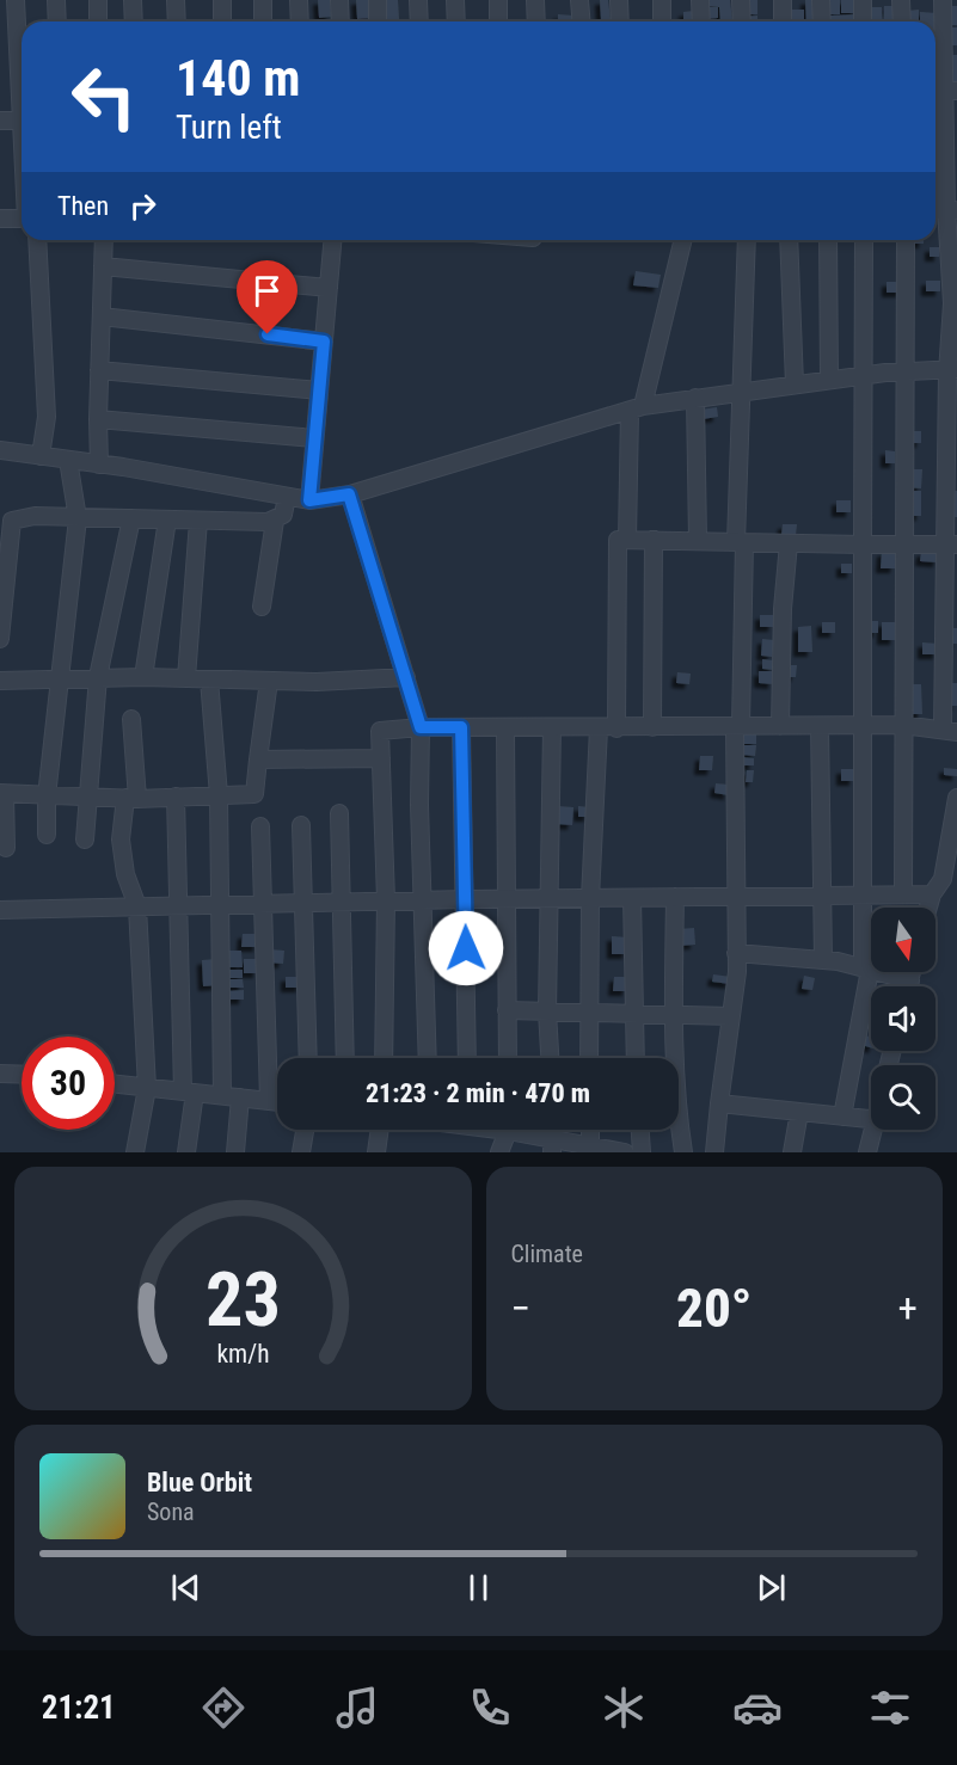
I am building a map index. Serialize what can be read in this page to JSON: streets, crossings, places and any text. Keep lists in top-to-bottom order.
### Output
{
  "north": "bottom",
  "page": {
    "turn": ["140 m", "Turn left"],
    "then": "Then",
    "limit": "30",
    "trip": "21:23 · 2 min · 470 m",
    "tile": "Climate",
    "heat": ["−", "20°", "+"],
    "song": ["Blue Orbit", "Sona"],
    "tabs": "21:21",
    "gauge": ["23", "km/h"]
  }
}
